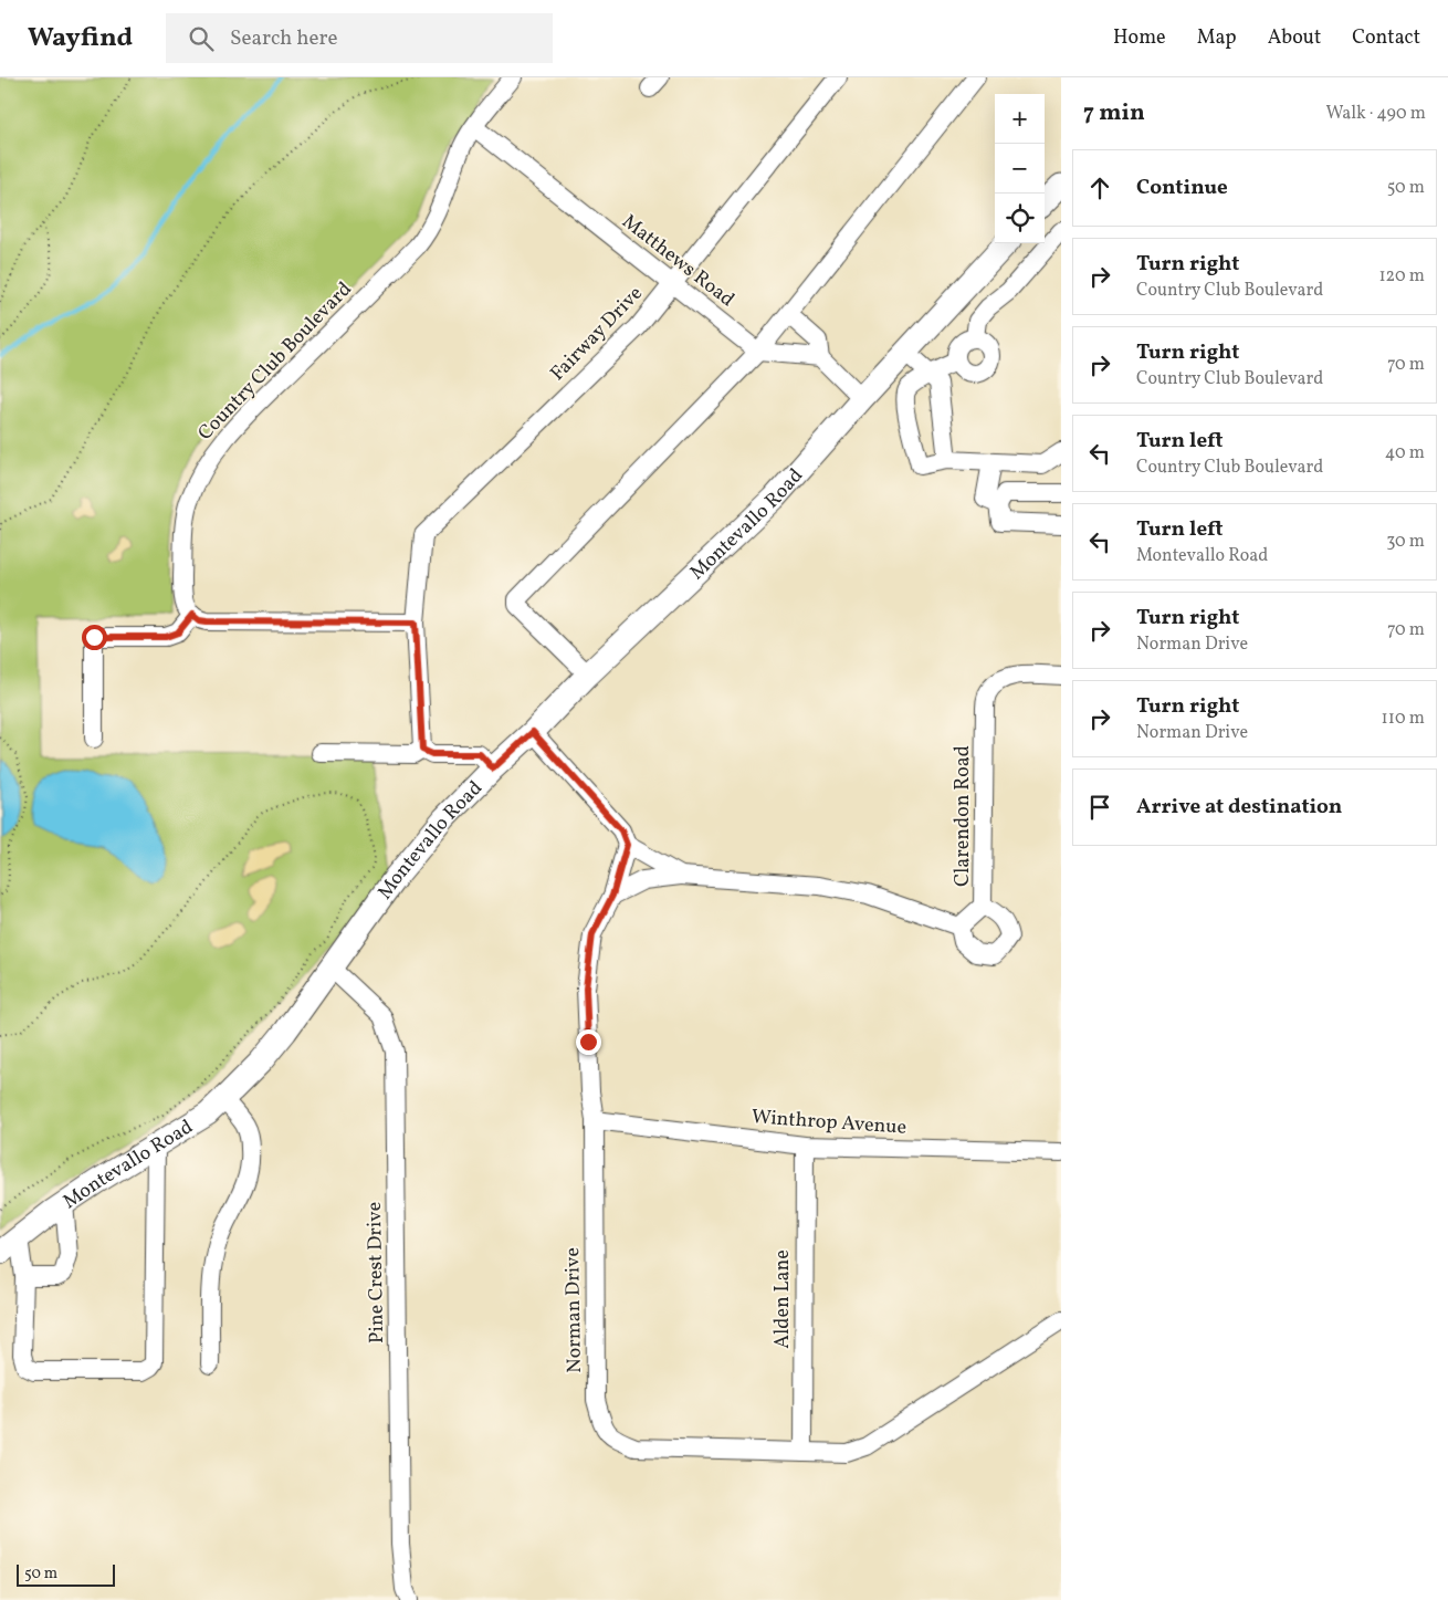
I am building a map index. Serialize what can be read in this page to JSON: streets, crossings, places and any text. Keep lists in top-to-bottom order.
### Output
{
  "streets": {
    "main road": ["Montevallo Road"],
    "street": [
      "Matthews Road",
      "Fairway Drive",
      "Country Club Boulevard",
      "Clarendon Road",
      "Winthrop Avenue",
      "Pine Crest Drive",
      "Alden Lane",
      "Norman Drive"
    ]
  },
  "crossings": [
    ["Matthews Road", "Fairway Drive"],
    ["Matthews Road", "Country Club Boulevard"],
    ["Montevallo Road", "Pine Crest Drive"],
    ["Winthrop Avenue", "Alden Lane"],
    ["Winthrop Avenue", "Norman Drive"],
    ["Alden Lane", "Norman Drive"]
  ],
  "scale_bar": "50 m",
  "page": {
    "header": "Wayfind",
    "search": "Search here",
    "nav": [
      "Home",
      "Map",
      "About",
      "Contact"
    ],
    "heading": ["7 min", "Walk · 490 m"],
    "map_buttons": ["+", "−"],
    "list": [
      ["Continue", "50 m"],
      ["Turn right", "Country Club Boulevard", "120 m"],
      ["Turn right", "Country Club Boulevard", "70 m"],
      ["Turn left", "Country Club Boulevard", "40 m"],
      ["Turn left", "Montevallo Road", "30 m"],
      ["Turn right", "Norman Drive", "70 m"],
      ["Turn right", "Norman Drive", "110 m"],
      "Arrive at destination"
    ],
    "scale": "50 m"
  }
}
